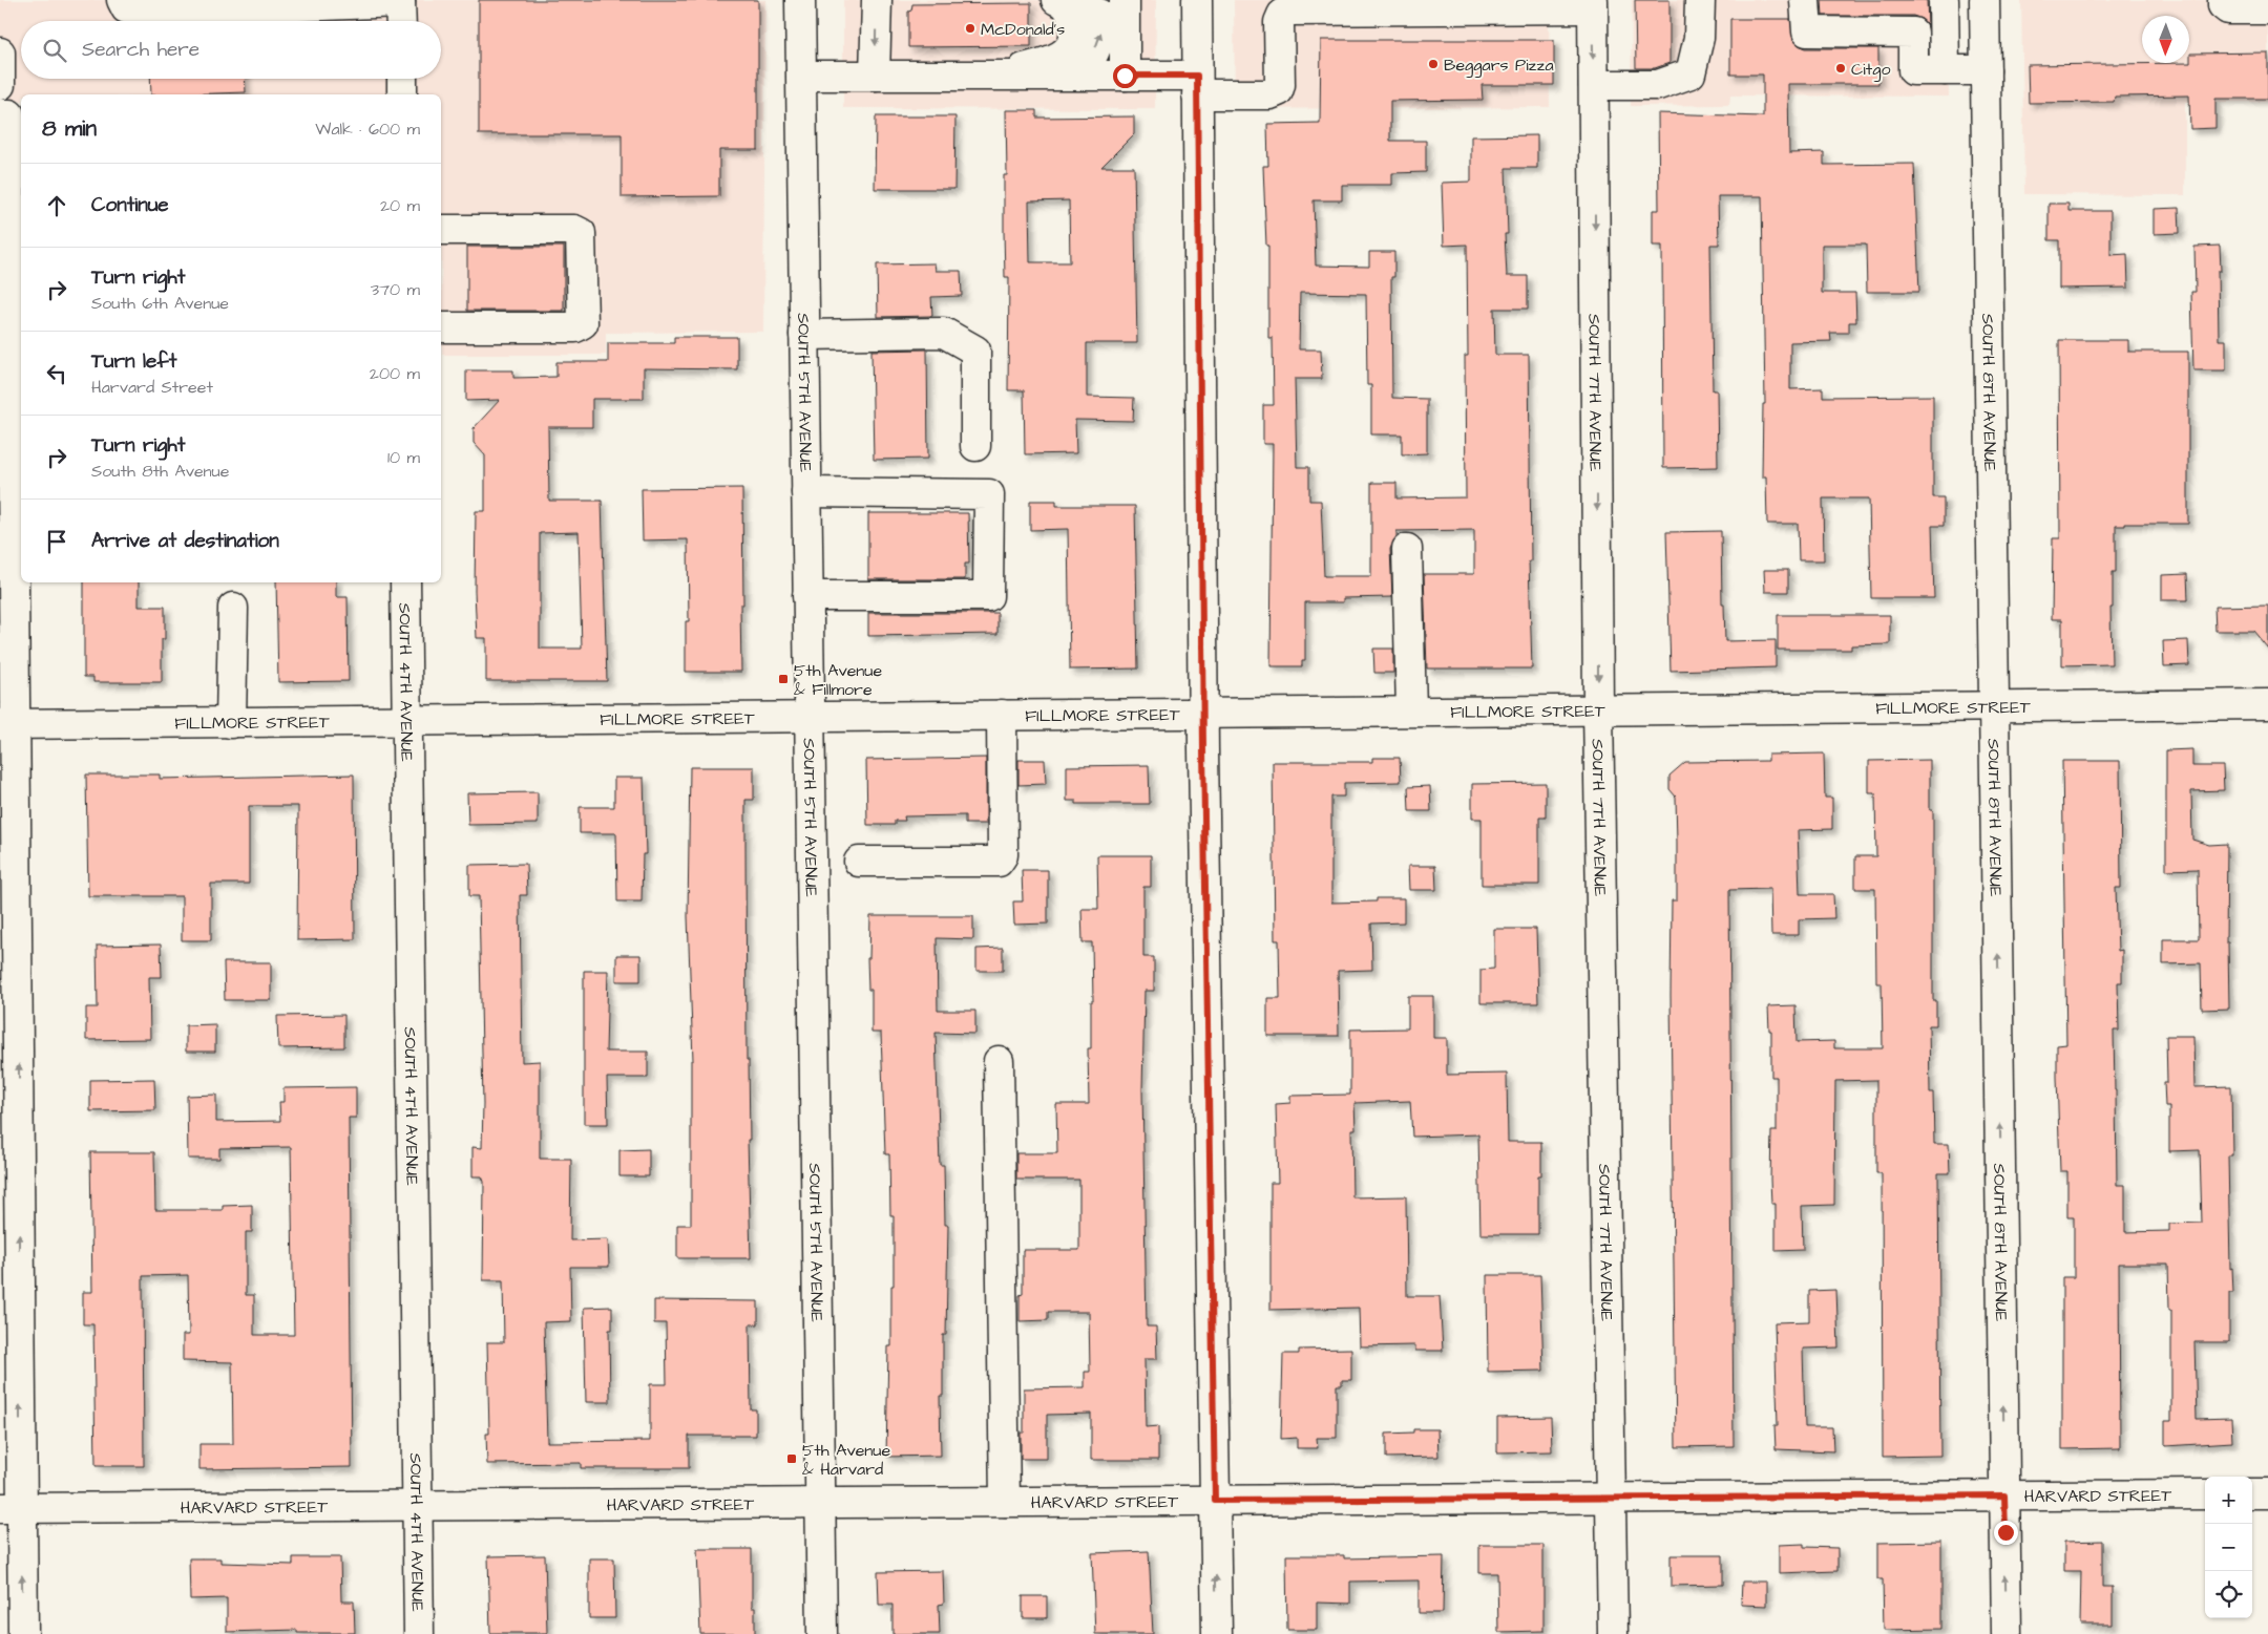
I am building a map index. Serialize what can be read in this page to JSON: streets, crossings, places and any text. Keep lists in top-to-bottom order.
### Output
{
  "streets": {
    "street": [
      "SOUTH 5TH AVENUE",
      "SOUTH 7TH AVENUE",
      "SOUTH 8TH AVENUE",
      "SOUTH 4TH AVENUE",
      "FILLMORE STREET",
      "HARVARD STREET"
    ]
  },
  "crossings": [
    ["SOUTH 5TH AVENUE", "FILLMORE STREET"],
    ["SOUTH 5TH AVENUE", "HARVARD STREET"],
    ["SOUTH 7TH AVENUE", "FILLMORE STREET"],
    ["SOUTH 7TH AVENUE", "HARVARD STREET"],
    ["SOUTH 8TH AVENUE", "FILLMORE STREET"],
    ["SOUTH 8TH AVENUE", "HARVARD STREET"],
    ["SOUTH 4TH AVENUE", "FILLMORE STREET"],
    ["SOUTH 4TH AVENUE", "HARVARD STREET"]
  ],
  "one_way": ["SOUTH 7TH AVENUE", "SOUTH 8TH AVENUE"],
  "places": {
    "other": ["McDonald's", "Beggars Pizza", "Citgo"],
    "transit": ["5th Avenue & Fillmore", "5th Avenue & Harvard"]
  },
  "north": "bottom",
  "page": {
    "search": "Search here",
    "heading": ["8 min", "Walk · 600 m"],
    "list": [
      ["Continue", "20 m"],
      ["Turn right", "South 6th Avenue", "370 m"],
      ["Turn left", "Harvard Street", "200 m"],
      ["Turn right", "South 8th Avenue", "10 m"],
      "Arrive at destination"
    ],
    "map_buttons": ["+", "−"]
  }
}
